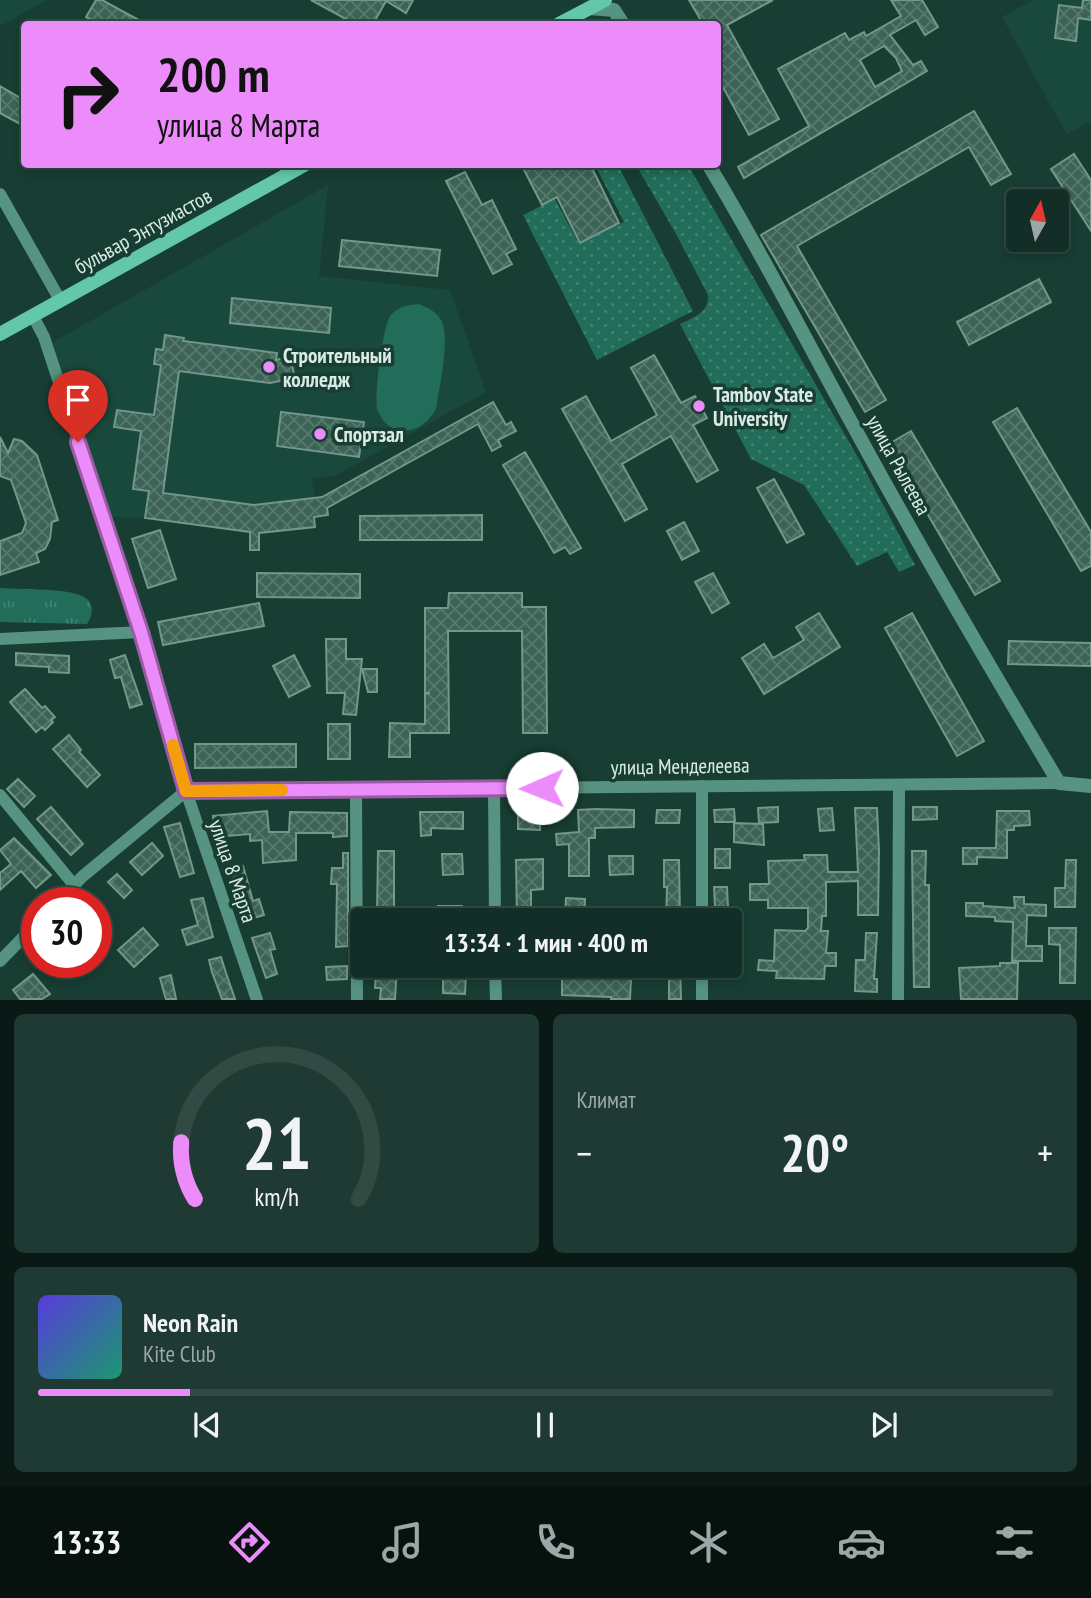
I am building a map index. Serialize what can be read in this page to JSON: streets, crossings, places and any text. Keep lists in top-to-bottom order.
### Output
{
  "streets": {
    "main road": ["бульвар Энтузиастов"],
    "street": ["улица Рылеева", "улица Менделеева", "улица 8 Марта"]
  },
  "crossings": [
    ["бульвар Энтузиастов", "улица 8 Марта"],
    ["улица Рылеева", "улица Менделеева"],
    ["улица Менделеева", "улица 8 Марта"]
  ],
  "places": ["Строительный колледж", "Tambov State University", "Спортзал"],
  "north": "top",
  "page": {
    "turn": ["200 m", "улица 8 Марта"],
    "limit": "30",
    "trip": "13:34 · 1 мин · 400 m",
    "tile": "Климат",
    "heat": ["−", "20°", "+"],
    "song": ["Neon Rain", "Kite Club"],
    "tabs": "13:33",
    "gauge": ["21", "km/h"]
  }
}
